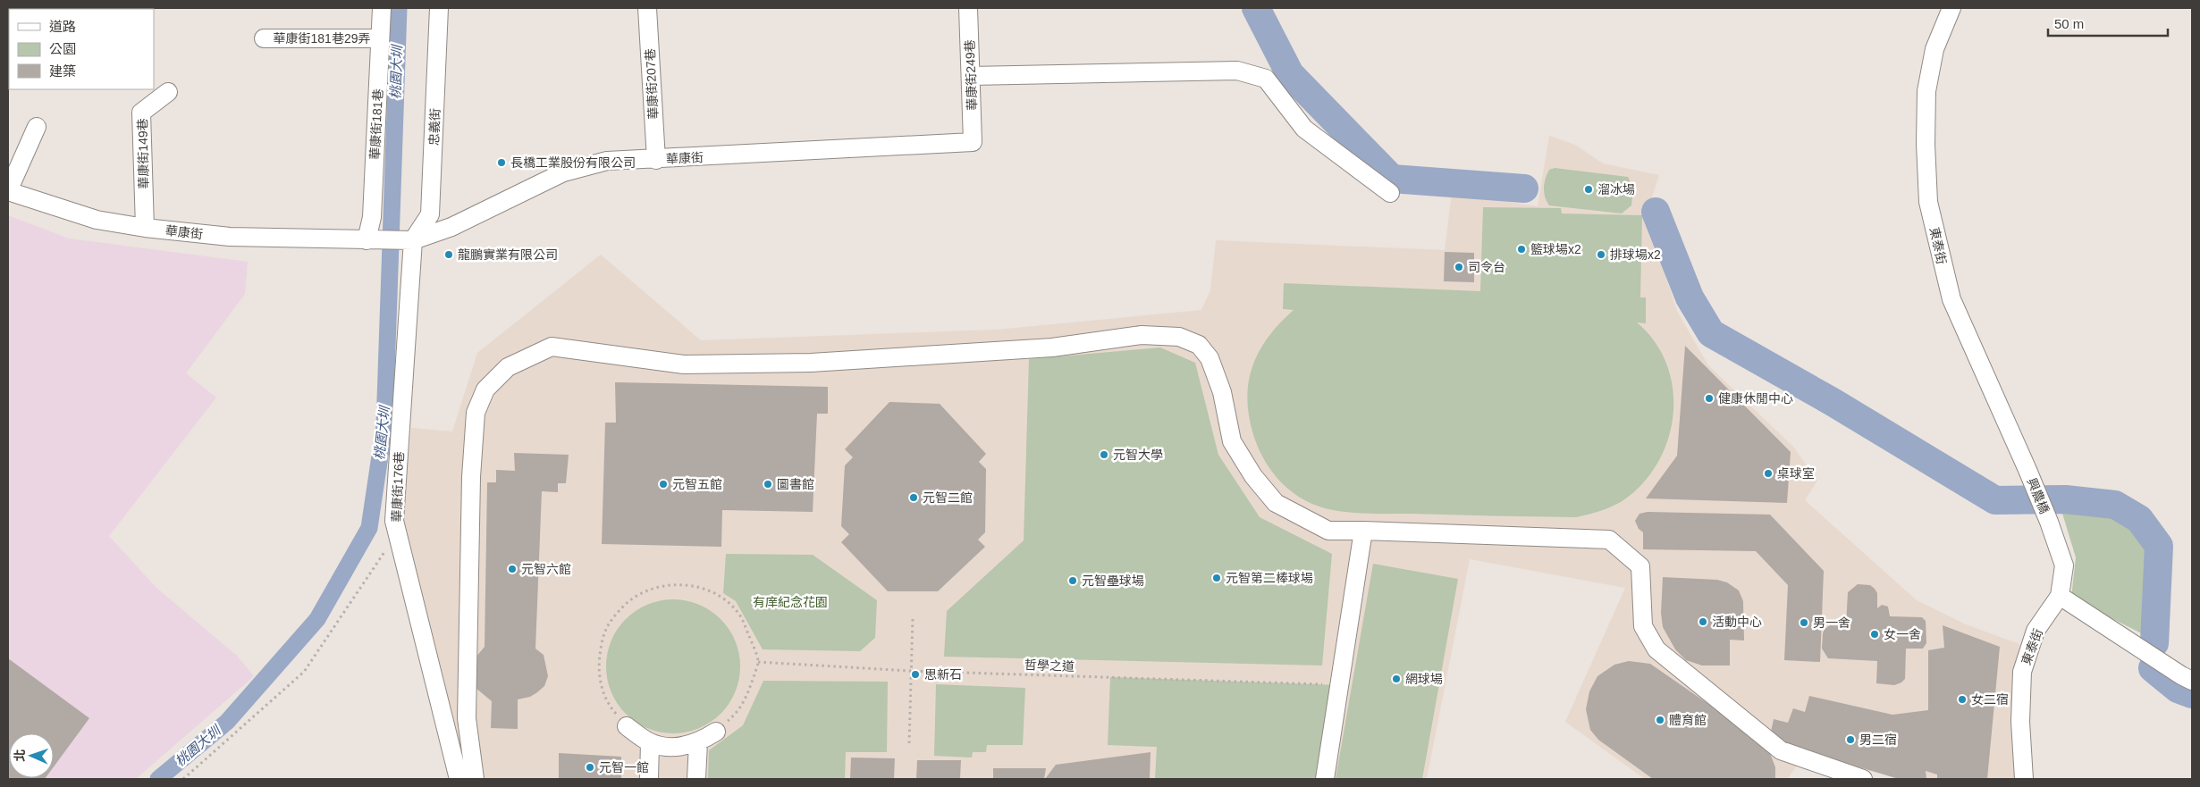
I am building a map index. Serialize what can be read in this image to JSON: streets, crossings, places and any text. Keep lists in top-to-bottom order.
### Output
{
  "streets": {
    "street": [
      "華康街181巷29弄",
      "華康街249巷",
      "華康街207巷",
      "華康街181巷",
      "忠義街",
      "華康街149巷",
      "華康街",
      "東泰街",
      "華康街176巷",
      "興農橋"
    ],
    "path": ["哲學之道"]
  },
  "crossings": [
    ["華康街181巷29弄", "華康街181巷"],
    ["華康街249巷", "華康街"],
    ["華康街207巷", "華康街"],
    ["華康街181巷", "華康街"],
    ["忠義街", "華康街"],
    ["忠義街", "華康街176巷"],
    ["華康街149巷", "華康街"],
    ["華康街", "華康街176巷"],
    ["東泰街", "興農橋"]
  ],
  "water": ["桃園大圳"],
  "parks": ["有庠紀念花園"],
  "places": [
    "長橋工業股份有限公司",
    "溜冰場",
    "籃球場x2",
    "龍鵬實業有限公司",
    "排球場x2",
    "司令台",
    "健康休閒中心",
    "元智大學",
    "桌球室",
    "元智五館",
    "圖書館",
    "元智二館",
    "元智六館",
    "元智第二棒球場",
    "元智壘球場",
    "活動中心",
    "男一舍",
    "女一舍",
    "思新石",
    "網球場",
    "女二宿",
    "體育館",
    "男二宿",
    "元智一館"
  ],
  "legend": ["道路", "公園", "建築"],
  "scale_bar": "50 m",
  "north": "left"
}
